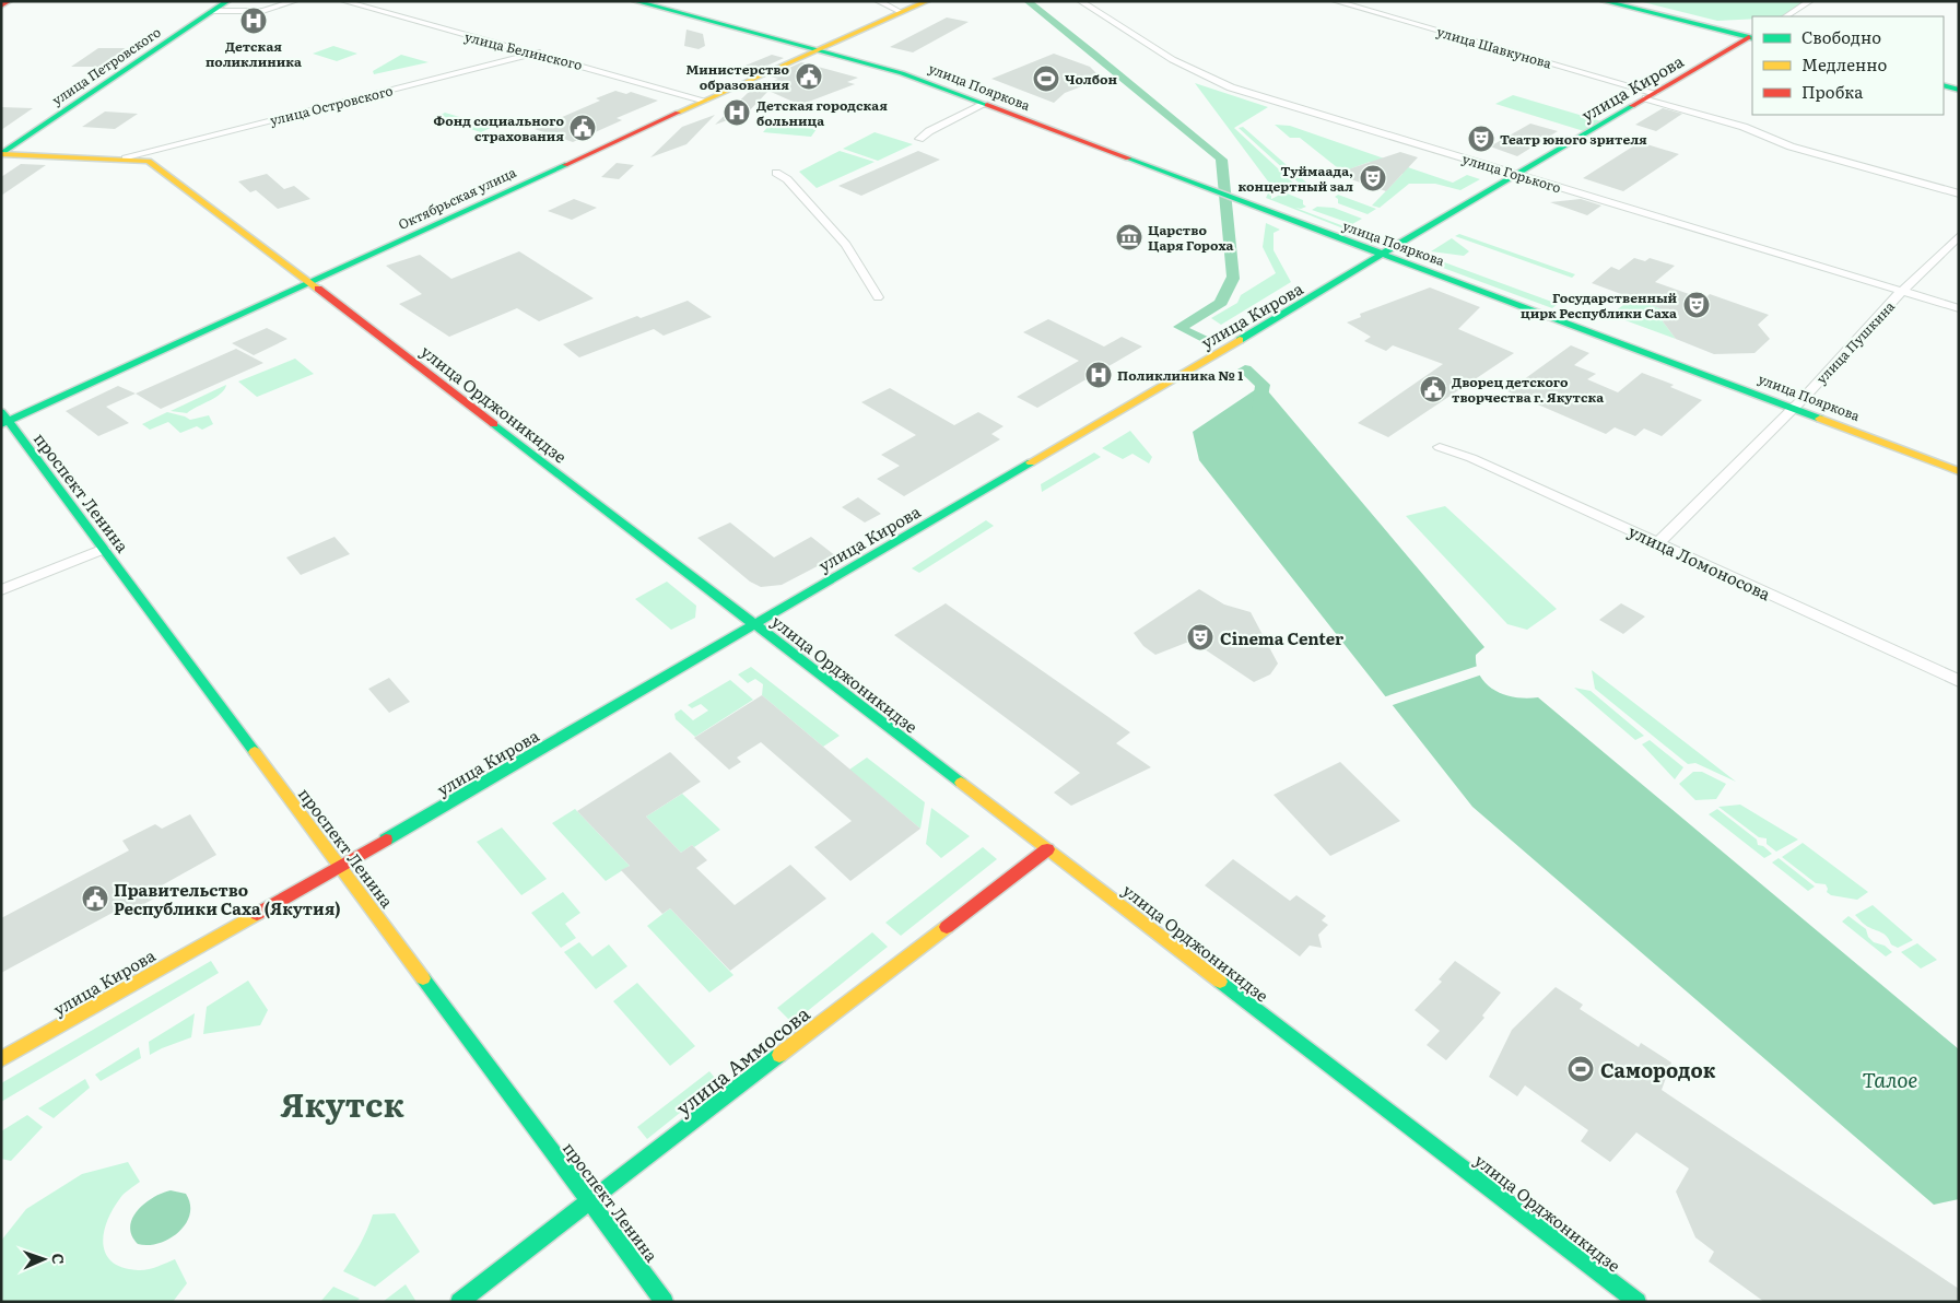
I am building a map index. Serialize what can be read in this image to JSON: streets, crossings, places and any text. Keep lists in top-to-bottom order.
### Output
{
  "streets": {
    "main road": [
      "улица Петровского",
      "улица Пояркова",
      "улица Кирова",
      "Октябрьская улица",
      "улица Орджоникидзе",
      "проспект Ленина",
      "улица Аммосова"
    ],
    "street": [
      "улица Шавкунова",
      "улица Белинского",
      "улица Островского",
      "улица Горького",
      "улица Пушкина",
      "улица Ломоносова"
    ]
  },
  "crossings": [
    ["улица Шавкунова", "улица Кирова"],
    ["улица Белинского", "улица Островского"],
    ["улица Белинского", "Октябрьская улица"],
    ["улица Петровского", "улица Орджоникидзе"],
    ["улица Пояркова", "улица Кирова"],
    ["улица Пояркова", "Октябрьская улица"],
    ["улица Пояркова", "улица Пушкина"],
    ["улица Кирова", "улица Горького"],
    ["улица Кирова", "улица Орджоникидзе"],
    ["улица Кирова", "проспект Ленина"],
    ["улица Островского", "улица Орджоникидзе"],
    ["улица Горького", "улица Пушкина"],
    ["Октябрьская улица", "улица Орджоникидзе"],
    ["Октябрьская улица", "проспект Ленина"],
    ["улица Пушкина", "улица Ломоносова"],
    ["улица Орджоникидзе", "улица Аммосова"],
    ["проспект Ленина", "улица Аммосова"]
  ],
  "districts": ["Якутск"],
  "water": ["Талое"],
  "places": {
    "hospital": ["Детская поликлиника", "Детская городская больница", "Поликлиника № 1"],
    "public building": [
      "Министерство образования",
      "Фонд социального страхования",
      "Дворец детского творчества г. Якутска",
      "Правительство Республики Саха (Якутия)"
    ],
    "sports": ["Чолбон", "Самородок"],
    "theatre": [
      "Театр юного зрителя",
      "Туймаада, концертный зал",
      "Государственный цирк Республики Саха",
      "Cinema Center"
    ],
    "museum": ["Царство Царя Гороха"]
  },
  "legend": ["Свободно", "Медленно", "Пробка"],
  "north": "right"
}
